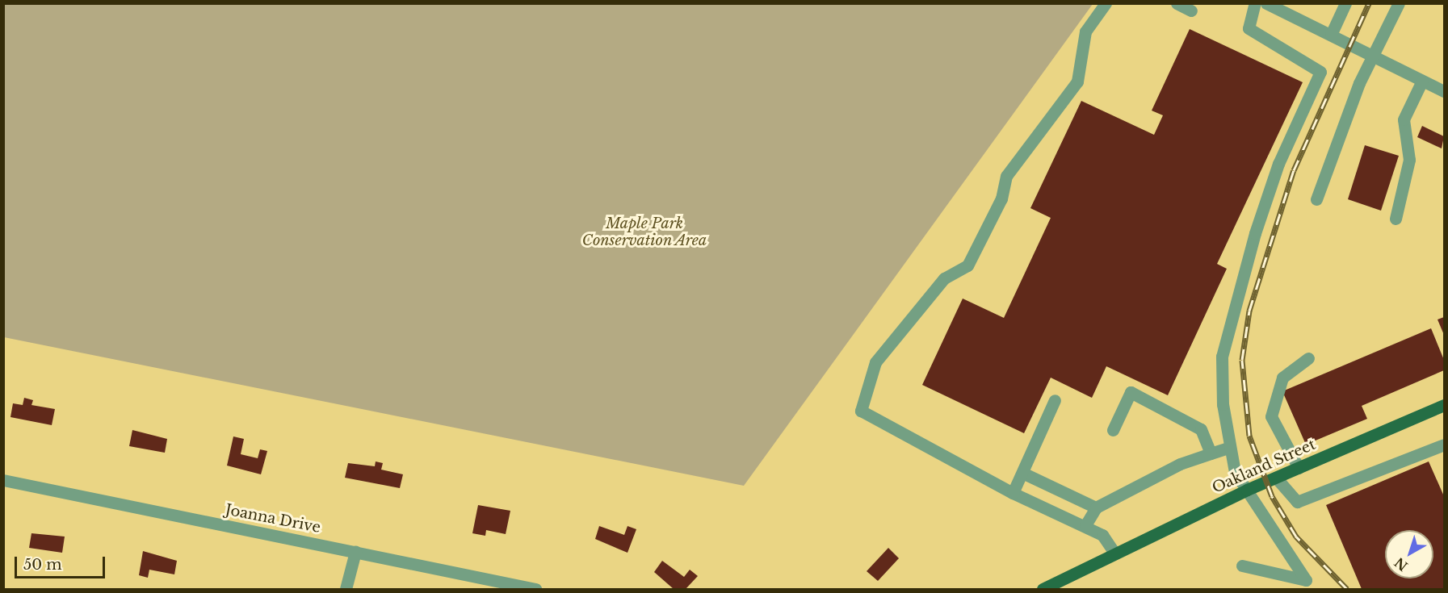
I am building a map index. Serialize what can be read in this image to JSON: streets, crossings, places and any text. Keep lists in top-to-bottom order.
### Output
{
  "streets": {
    "main road": ["Oakland Street"],
    "street": ["Joanna Drive"]
  },
  "parks": ["Maple Park Conservation Area"],
  "scale_bar": "50 m",
  "north": "bottom left"
}
